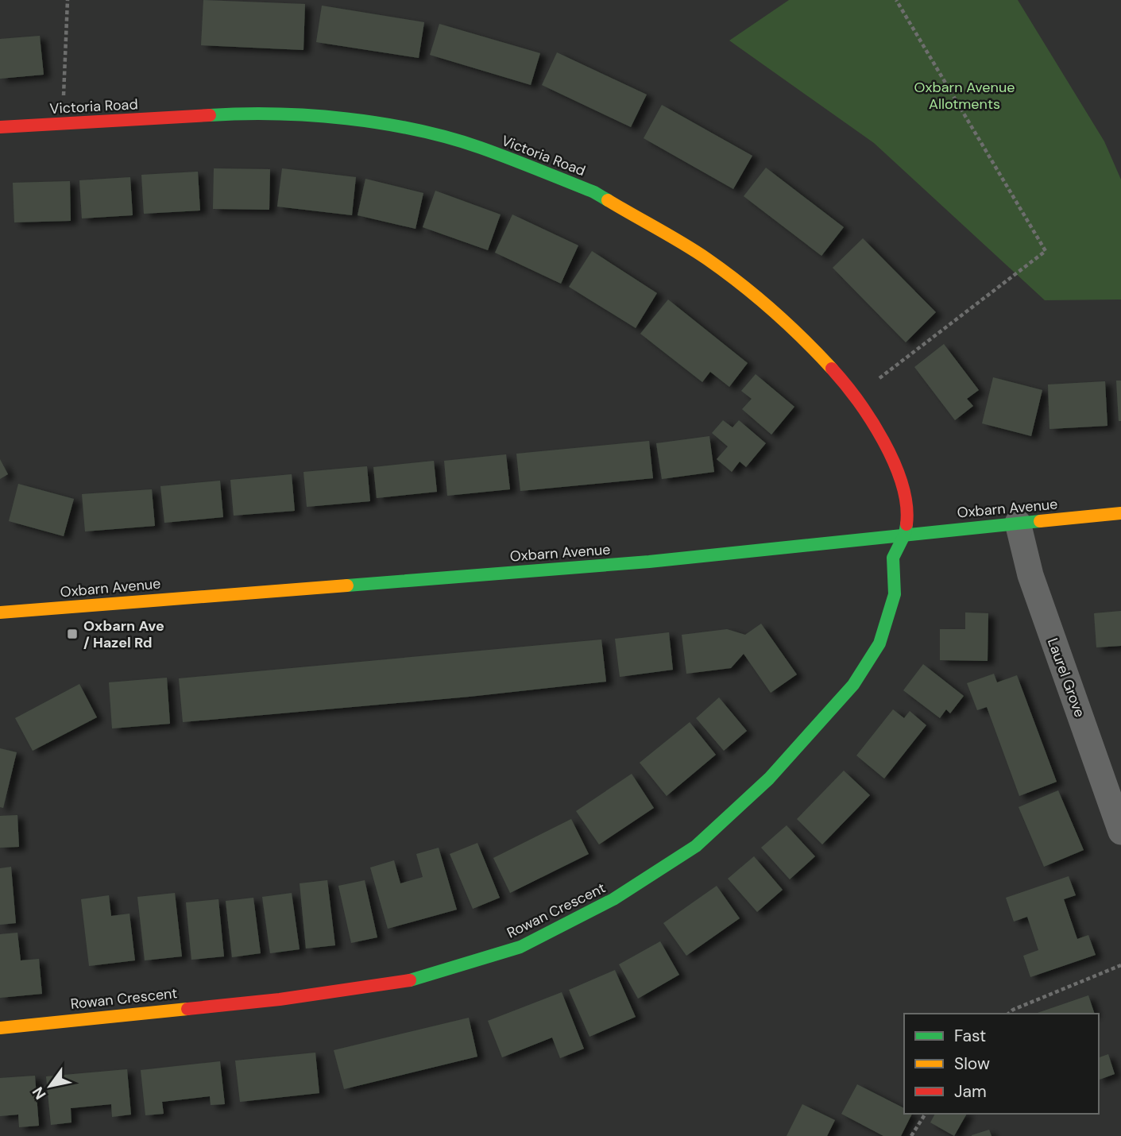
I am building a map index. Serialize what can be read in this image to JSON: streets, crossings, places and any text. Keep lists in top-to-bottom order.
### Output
{
  "streets": {
    "street": [
      "Victoria Road",
      "Oxbarn Avenue",
      "Laurel Grove",
      "Rowan Crescent"
    ]
  },
  "crossings": [
    ["Victoria Road", "Oxbarn Avenue"],
    ["Victoria Road", "Rowan Crescent"],
    ["Oxbarn Avenue", "Laurel Grove"],
    ["Oxbarn Avenue", "Rowan Crescent"]
  ],
  "parks": ["Oxbarn Avenue Allotments"],
  "places": {
    "transit": ["Oxbarn Ave / Hazel Rd"]
  },
  "legend": ["Fast", "Slow", "Jam"],
  "north": "bottom left"
}
